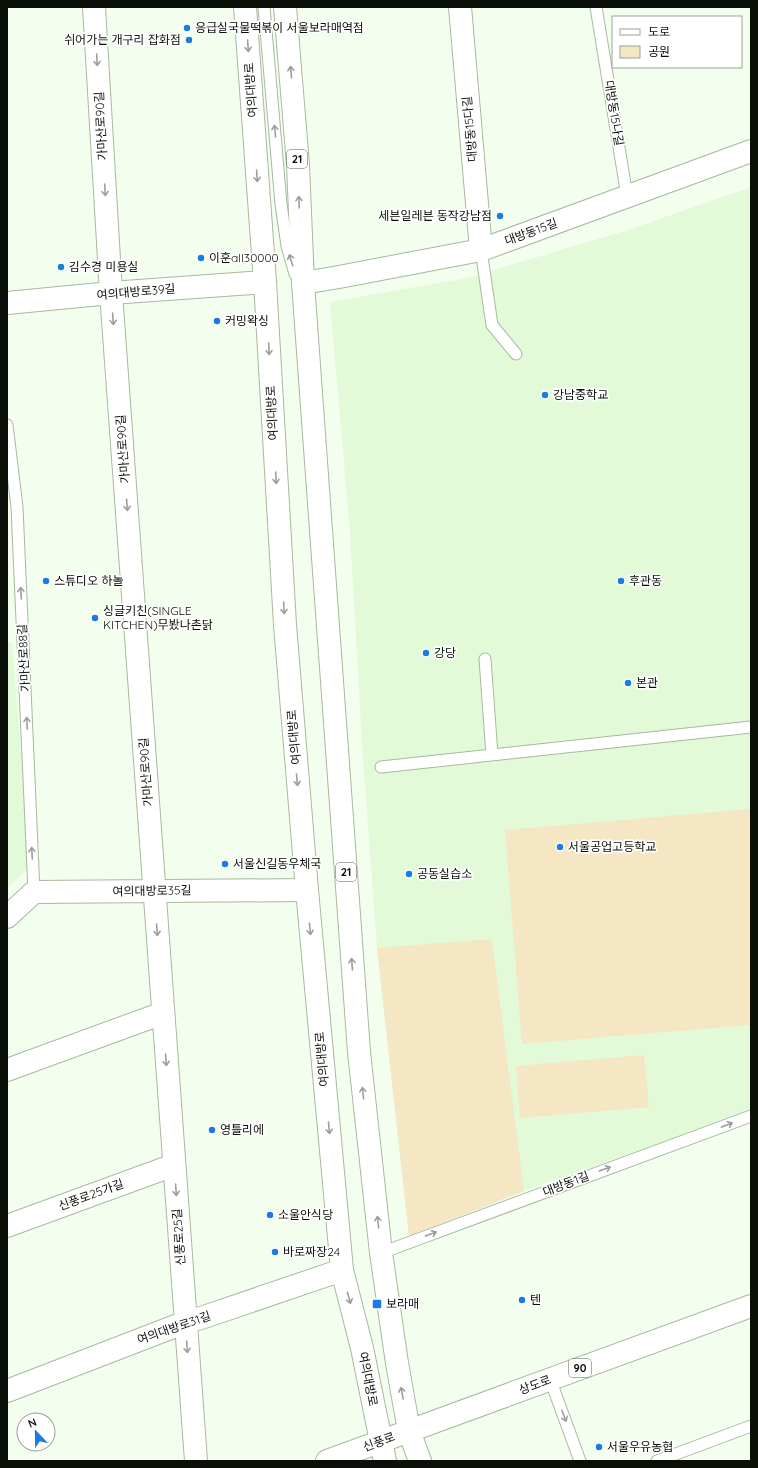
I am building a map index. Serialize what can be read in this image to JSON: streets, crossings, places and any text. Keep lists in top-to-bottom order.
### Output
{
  "streets": {
    "street": [
      "여의대방로",
      "가마산로90길",
      "대방동15다길",
      "21",
      "대방동15길",
      "여의대방로39길",
      "여의대방로35길",
      "신풍로25가길",
      "신풍로25길",
      "여의대방로31길",
      "90",
      "상도로",
      "신풍로"
    ],
    "lane": ["대방동15나길", "가마산로88길", "대방동1길"]
  },
  "crossings": [
    ["여의대방로", "여의대방로39길"],
    ["여의대방로", "여의대방로35길"],
    ["여의대방로", "여의대방로31길"],
    ["여의대방로", "신풍로"],
    ["대방동15나길", "대방동15길"],
    ["가마산로90길", "여의대방로39길"],
    ["가마산로90길", "여의대방로35길"],
    ["가마산로90길", "신풍로25길"],
    ["대방동15다길", "대방동15길"],
    ["21", "대방동15길"],
    ["21", "대방동1길"],
    ["21", "상도로"],
    ["21", "신풍로"],
    ["가마산로88길", "여의대방로35길"],
    ["여의대방로35길", "신풍로25길"],
    ["신풍로25가길", "신풍로25길"],
    ["신풍로25길", "여의대방로31길"],
    ["상도로", "신풍로"]
  ],
  "one_way": ["가마산로88길", "대방동1길"],
  "places": {
    "other": [
      "응급실국물떡볶이 서울보라매역점",
      "쉬어가는 개구리 잡화점",
      "세븐일레븐 동작강남점",
      "이훈all30000",
      "김수경 미용실",
      "커밍왁싱",
      "강남중학교",
      "스튜디오 하놀",
      "후관동",
      "싱글키친(SINGLE KITCHEN)무봤나촌닭",
      "강당",
      "본관",
      "서울공업고등학교",
      "서울신길동우체국",
      "공동실습소",
      "영틀리에",
      "소울안식당",
      "바로짜장24",
      "텐",
      "서울우유농협"
    ],
    "transit": ["보라매"]
  },
  "legend": ["도로", "공원"],
  "north": "top"
}
